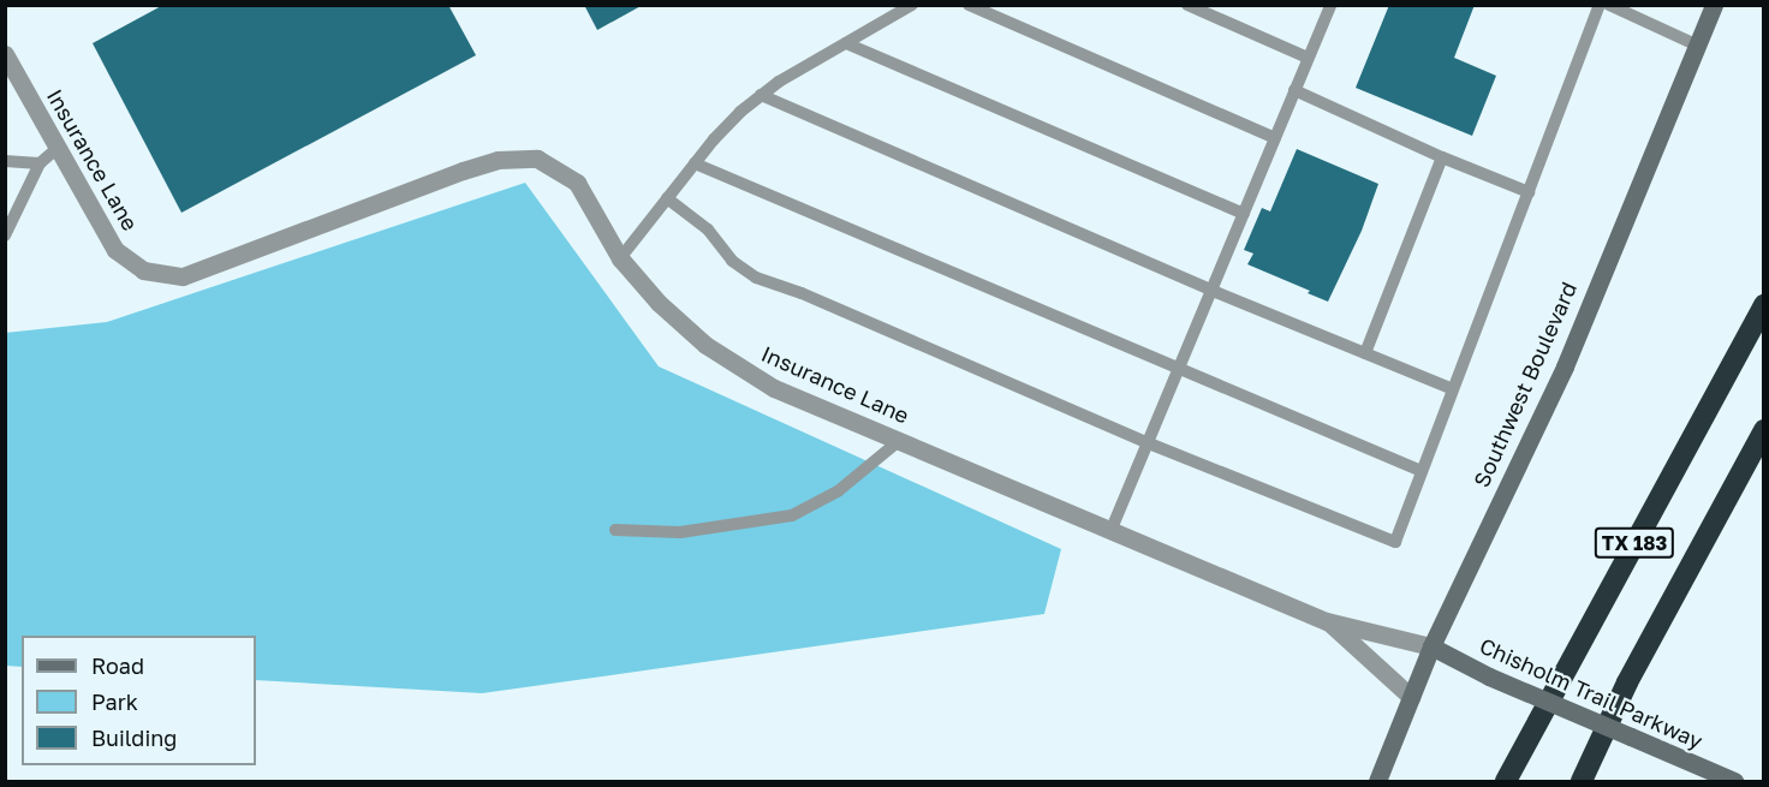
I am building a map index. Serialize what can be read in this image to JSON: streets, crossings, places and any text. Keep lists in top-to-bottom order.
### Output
{
  "streets": {
    "highway": ["TX 183"],
    "main road": ["Southwest Boulevard", "Chisholm Trail Parkway"],
    "street": ["Insurance Lane"]
  },
  "crossings": [
    ["Insurance Lane", "Southwest Boulevard"],
    ["Insurance Lane", "Chisholm Trail Parkway"],
    ["Southwest Boulevard", "Chisholm Trail Parkway"]
  ],
  "legend": ["Road", "Park", "Building"]
}
